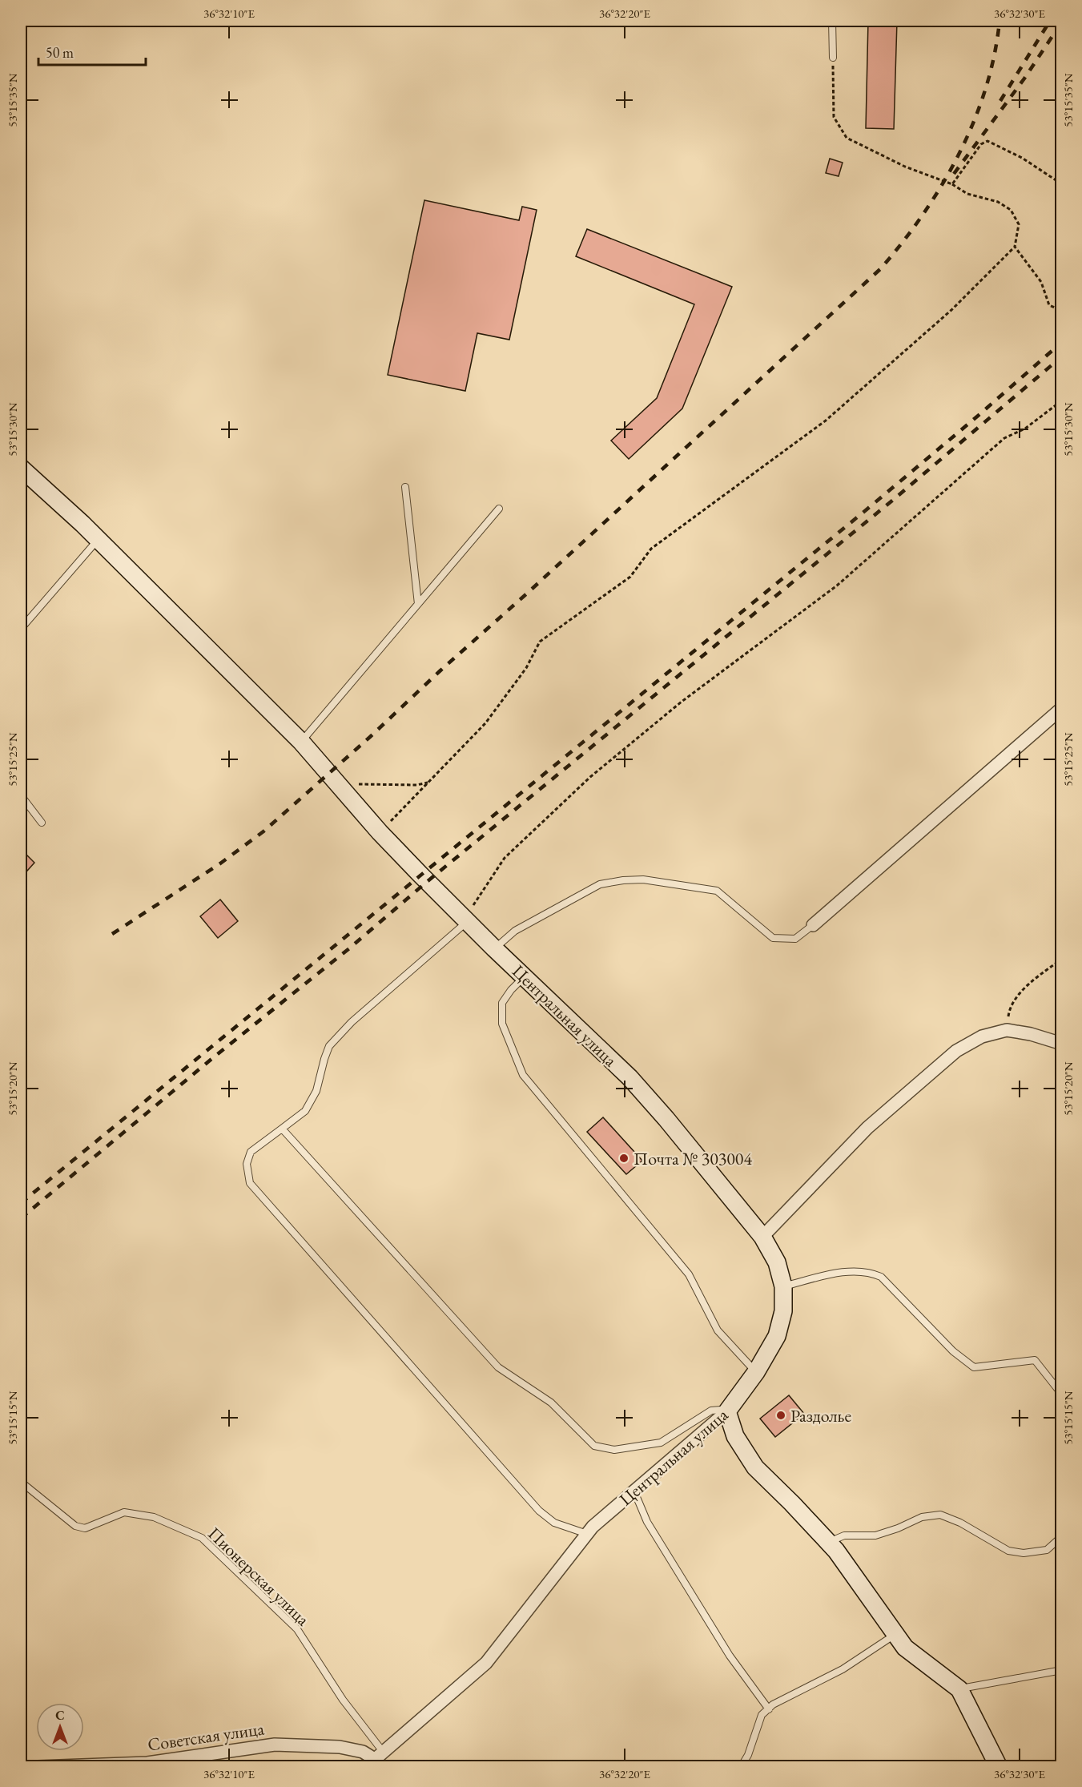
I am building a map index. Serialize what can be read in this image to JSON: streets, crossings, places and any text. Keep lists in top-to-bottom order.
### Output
{
  "streets": {
    "street": ["Центральная улица", "Советская улица"],
    "lane": ["Пионерская улица"]
  },
  "crossings": [
    ["Центральная улица", "Пионерская улица"],
    ["Центральная улица", "Советская улица"],
    ["Пионерская улица", "Советская улица"]
  ],
  "places": ["Почта № 303004", "Раздолье"],
  "scale_bar": "50 m",
  "north": "top",
  "coordinates": [
    "36°32'10\"E",
    "36°32'20\"E",
    "36°32'30\"E",
    "53°15'35\"N",
    "53°15'30\"N",
    "53°15'25\"N",
    "53°15'20\"N",
    "53°15'15\"N"
  ]
}
